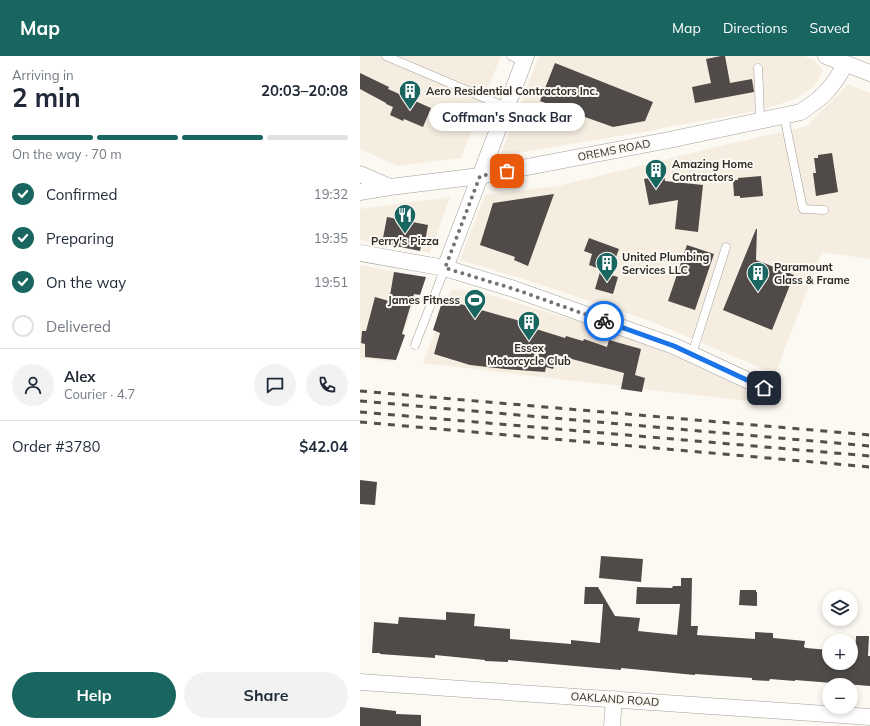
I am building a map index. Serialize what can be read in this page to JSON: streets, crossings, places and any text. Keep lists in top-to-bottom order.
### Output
{
  "streets": {
    "street": ["OREMS ROAD", "OAKLAND ROAD"]
  },
  "places": {
    "building": [
      "Aero Residential Contractors Inc.",
      "Amazing Home Contractors",
      "United Plumbing Services LLC",
      "Paramount Glass & Frame",
      "Essex Motorcycle Club"
    ],
    "other": ["Coffman's Snack Bar"],
    "restaurant": ["Perry's Pizza"],
    "sports": ["James Fitness"]
  },
  "page": {
    "header": "Map",
    "nav": ["Map", "Directions", "Saved"],
    "heading": ["2 min", "Arriving in", "20:03–20:08"],
    "panel": [
      "Alex",
      "Courier · 4.7",
      "Order #3780",
      "$42.04"
    ],
    "bubble": "Coffman's Snack Bar",
    "bar": "On the way · 70 m",
    "list": [
      ["Confirmed", "19:32"],
      ["Preparing", "19:35"],
      ["On the way", "19:51"],
      "Delivered"
    ],
    "map_buttons": ["+", "−"],
    "buttons": ["Help", "Share"]
  }
}
